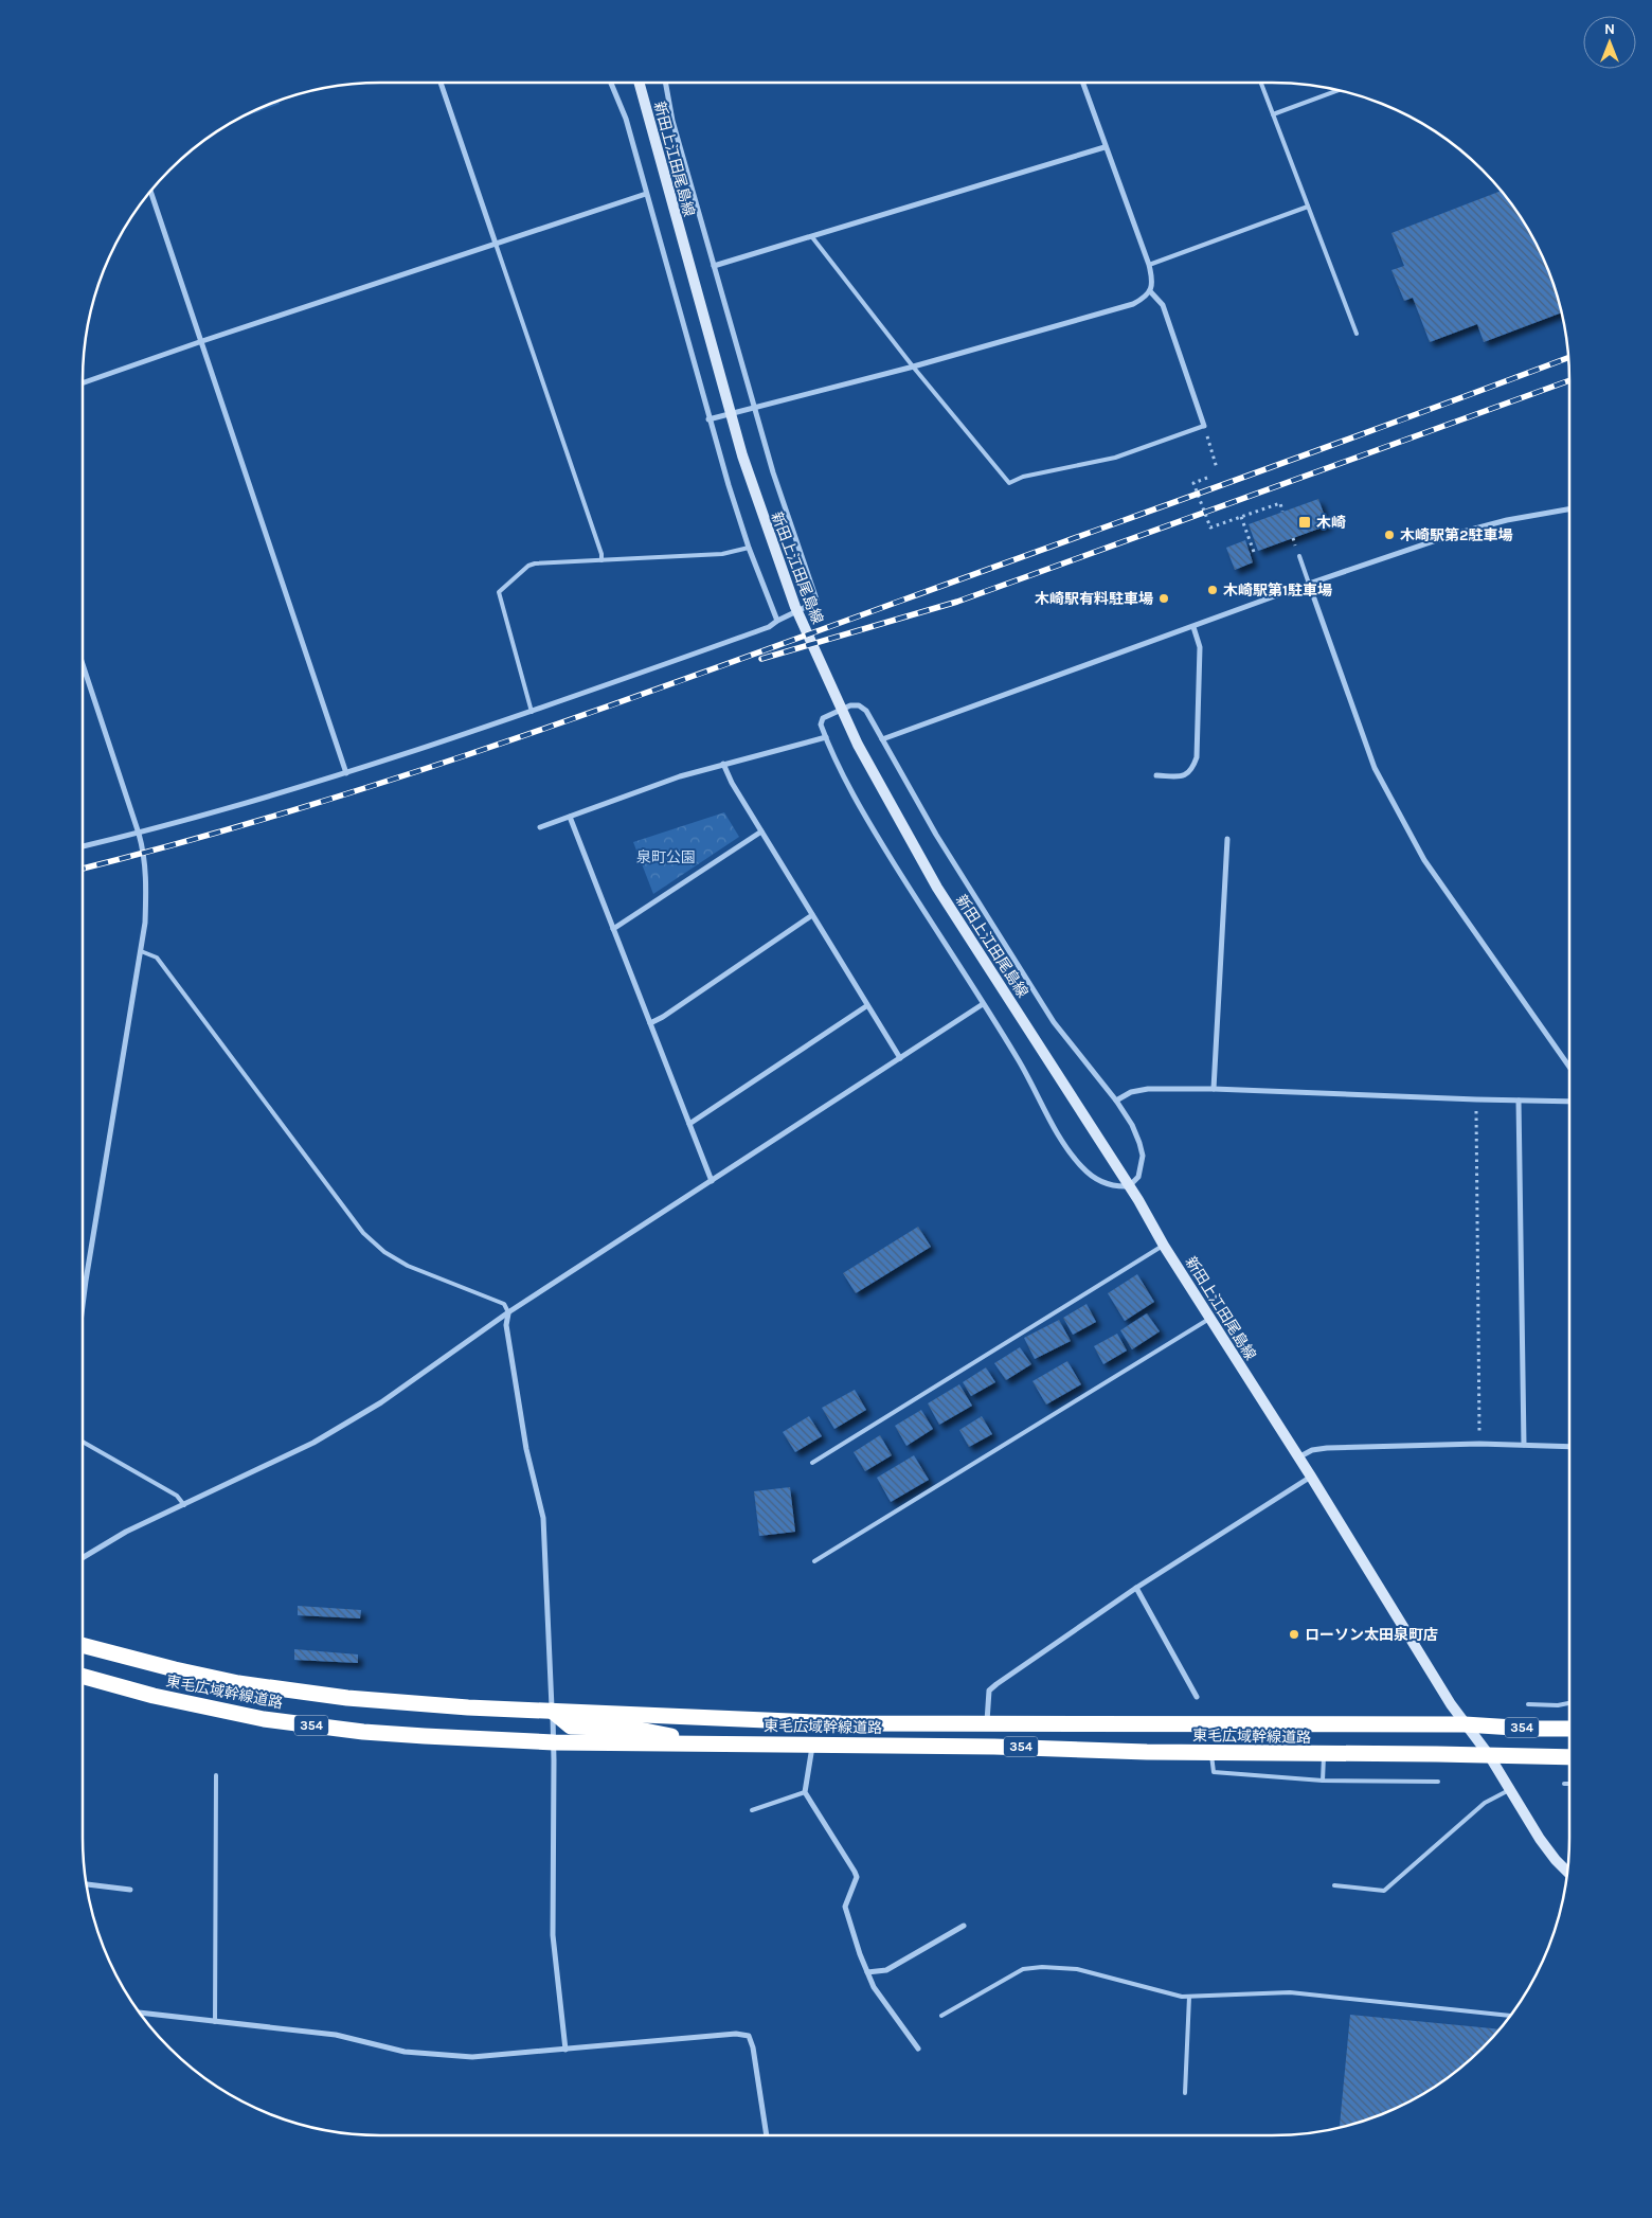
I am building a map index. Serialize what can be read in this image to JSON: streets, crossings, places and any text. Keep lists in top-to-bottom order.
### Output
{
  "streets": {
    "highway": ["東毛広域幹線道路", "354"],
    "main road": ["新田上江田尾島線"]
  },
  "crossings": [
    ["新田上江田尾島線", "東毛広域幹線道路"]
  ],
  "parks": ["泉町公園"],
  "places": {
    "transit": ["木崎"],
    "other": [
      "木崎駅第2駐車場",
      "木崎駅第1駐車場",
      "木崎駅有料駐車場",
      "ローソン太田泉町店"
    ]
  },
  "north": "top"
}
